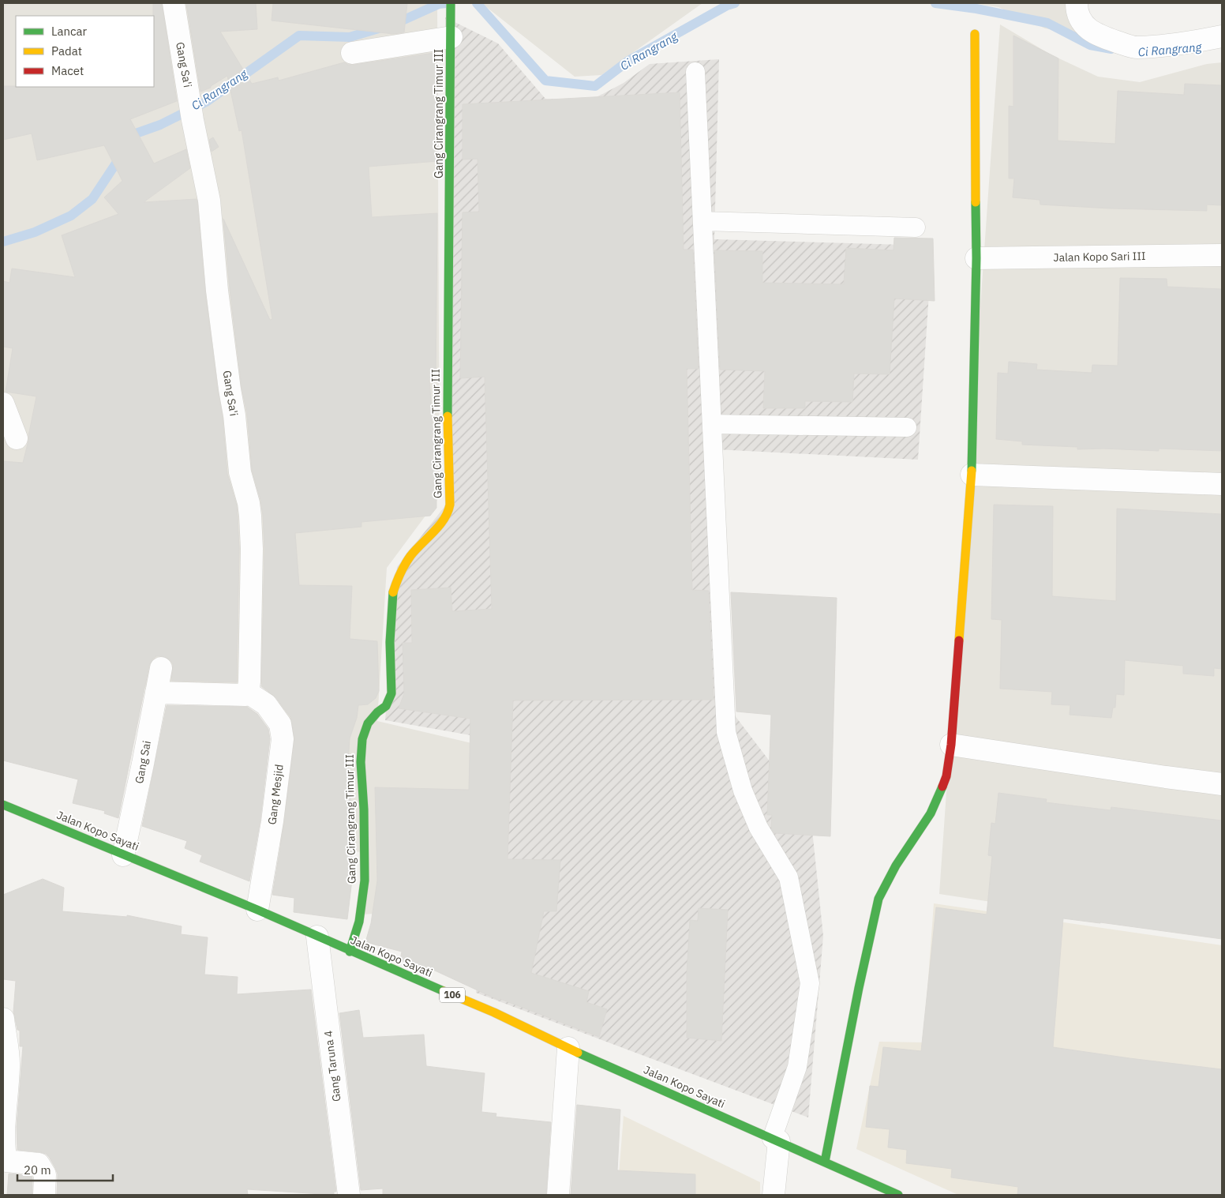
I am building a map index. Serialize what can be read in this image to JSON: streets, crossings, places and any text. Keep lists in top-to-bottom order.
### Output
{
  "streets": {
    "street": [
      "Gang Sa'i",
      "Gang Cirangrang Timur III",
      "Jalan Kopo Sari III",
      "Gang Sai",
      "Gang Mesjid",
      "Jalan Kopo Sayati",
      "106",
      "Gang Taruna 4"
    ]
  },
  "crossings": [
    ["Gang Sa'i", "Gang Mesjid"],
    ["Gang Cirangrang Timur III", "Jalan Kopo Sayati"],
    ["Gang Sai", "Jalan Kopo Sayati"],
    ["Gang Mesjid", "Jalan Kopo Sayati"],
    ["Jalan Kopo Sayati", "Gang Taruna 4"]
  ],
  "water": ["Ci Rangrang"],
  "legend": ["Lancar", "Padat", "Macet"],
  "scale_bar": "20 m"
}
